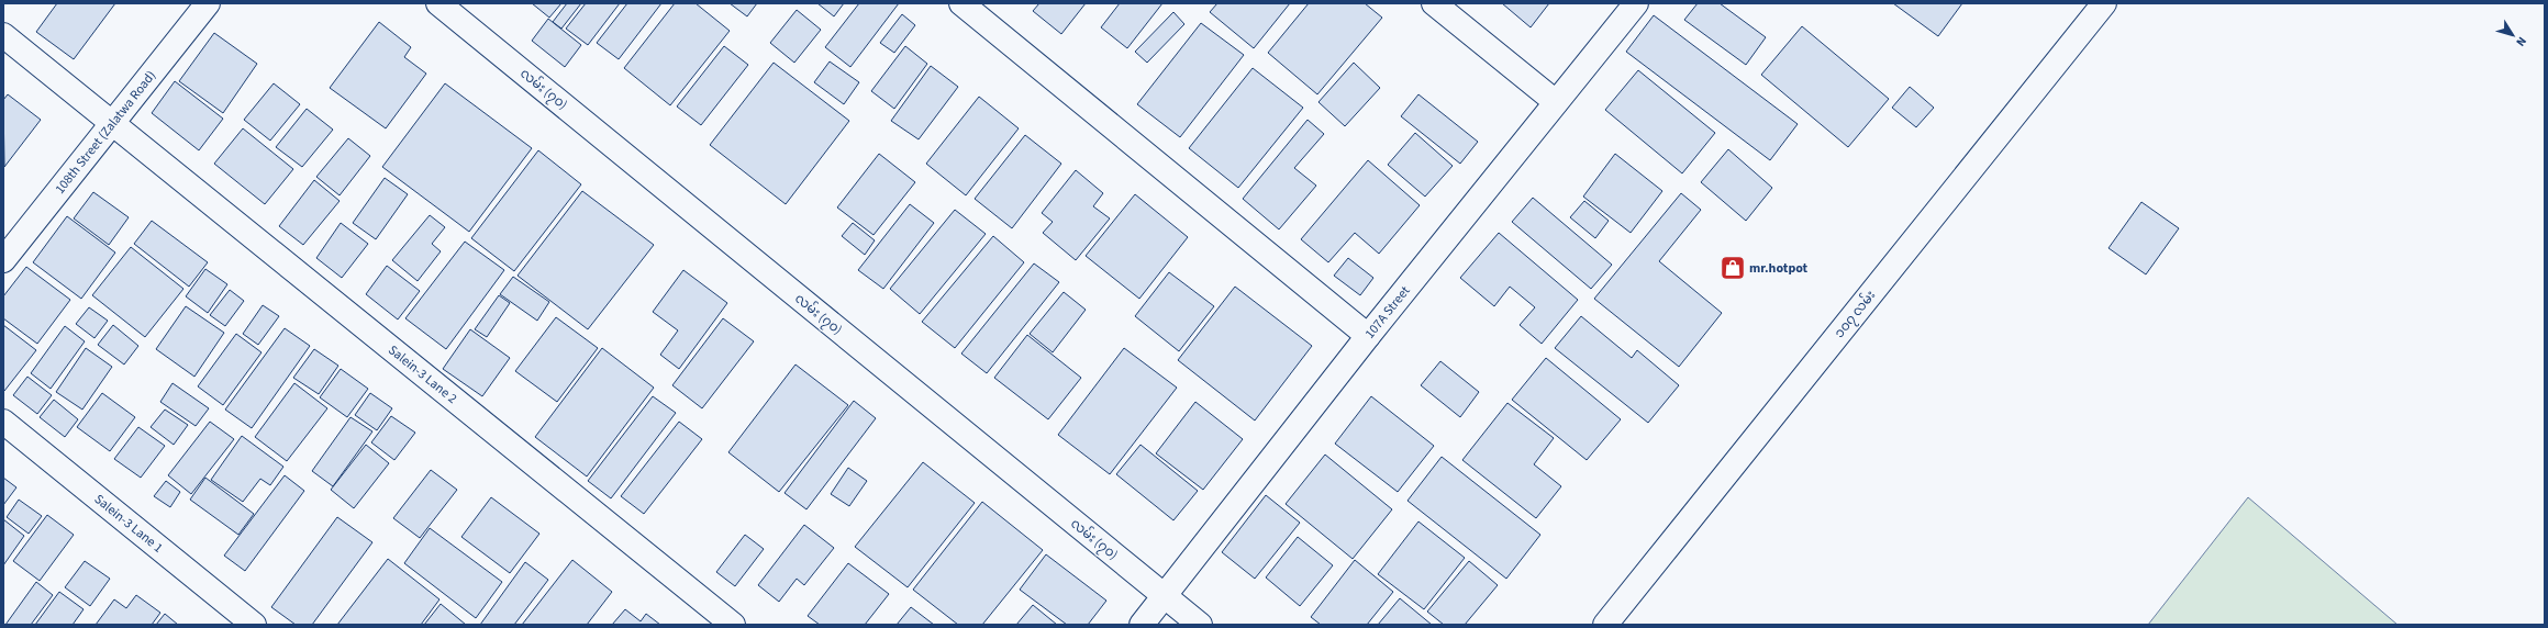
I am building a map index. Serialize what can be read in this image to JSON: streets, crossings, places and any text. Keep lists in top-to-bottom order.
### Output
{
  "streets": {
    "street": [
      "လမ်း (၇၀)",
      "108th Street (Zalatwa Road)",
      "107A Street",
      "၁၀၇ လမ်း",
      "Salein-3 Lane 2",
      "Salein-3 Lane 1"
    ]
  },
  "crossings": [
    ["လမ်း (၇၀)", "107A Street"],
    ["108th Street (Zalatwa Road)", "Salein-3 Lane 2"]
  ],
  "places": {
    "shop": ["mr.hotpot"]
  },
  "north": "bottom right"
}
